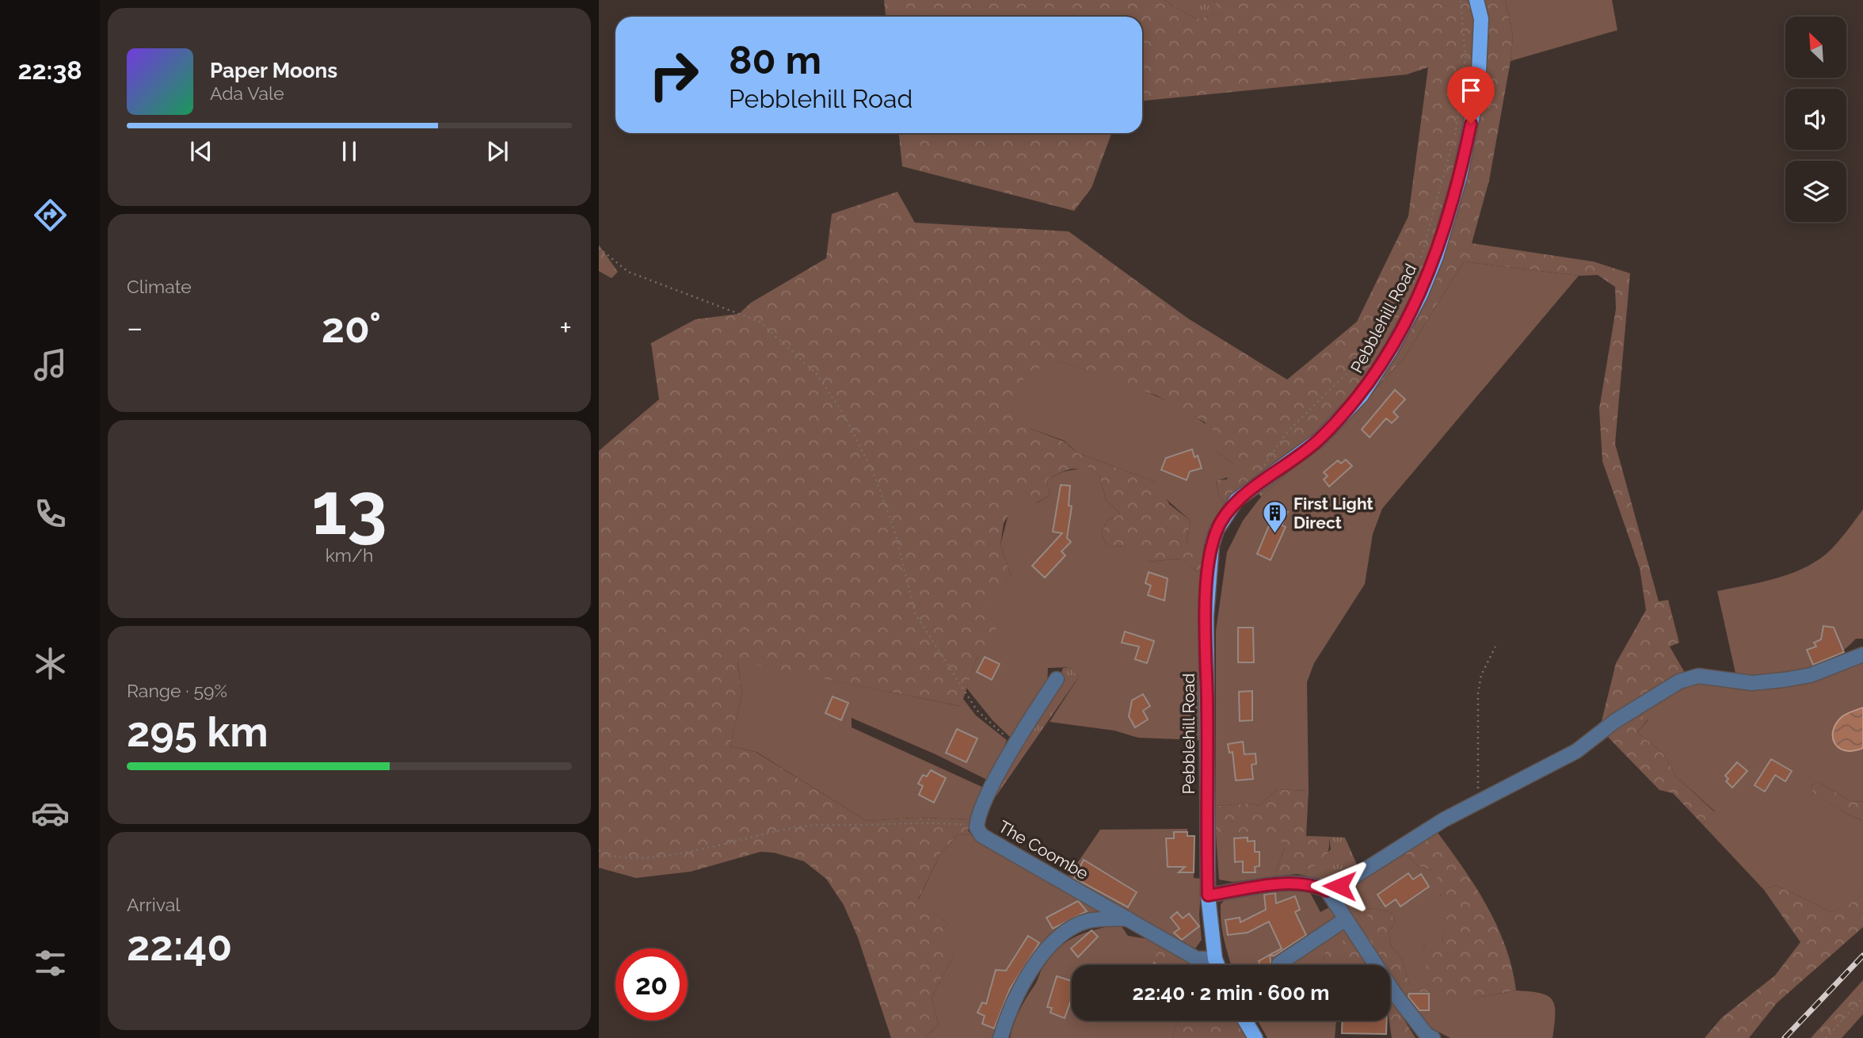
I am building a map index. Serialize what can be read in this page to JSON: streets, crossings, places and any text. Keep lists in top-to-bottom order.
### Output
{
  "streets": {
    "main road": ["Pebblehill Road"],
    "street": ["The Coombe"]
  },
  "crossings": [
    ["Pebblehill Road", "The Coombe"]
  ],
  "places": {
    "building": ["First Light Direct"]
  },
  "north": "top left",
  "page": {
    "tabs": "22:38",
    "turn": ["80 m", "Pebblehill Road"],
    "song": ["Paper Moons", "Ada Vale"],
    "tile": [
      "Climate",
      ["13", "km/h"],
      ["Range · 59%", "295 km"],
      ["Arrival", "22:40"]
    ],
    "heat": ["−", "20°", "+"],
    "limit": "20",
    "trip": "22:40 · 2 min · 600 m"
  }
}
